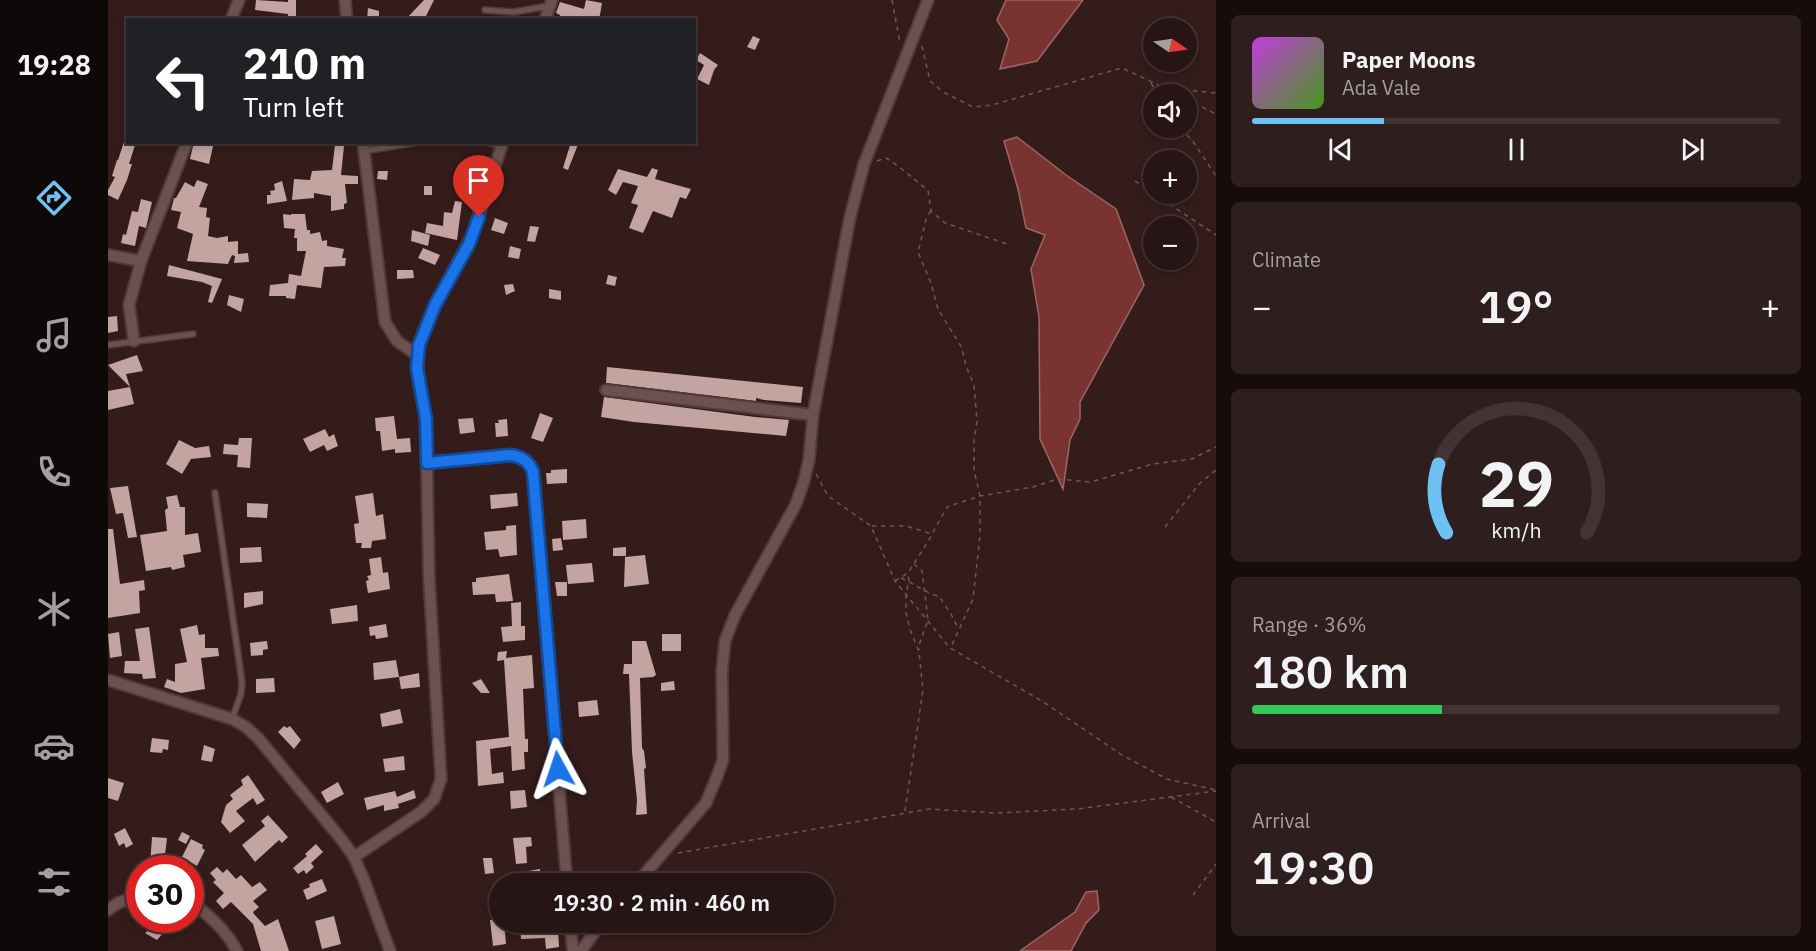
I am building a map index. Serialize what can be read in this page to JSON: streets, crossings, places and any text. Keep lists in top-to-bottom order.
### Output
{
  "north": "right",
  "page": {
    "tabs": "19:28",
    "map_buttons": ["+", "−"],
    "turn": ["210 m", "Turn left"],
    "song": ["Paper Moons", "Ada Vale"],
    "tile": [
      "Climate",
      ["Range · 36%", "180 km"],
      ["Arrival", "19:30"]
    ],
    "heat": ["−", "19°", "+"],
    "limit": "30",
    "trip": "19:30 · 2 min · 460 m",
    "gauge": ["29", "km/h"]
  }
}
